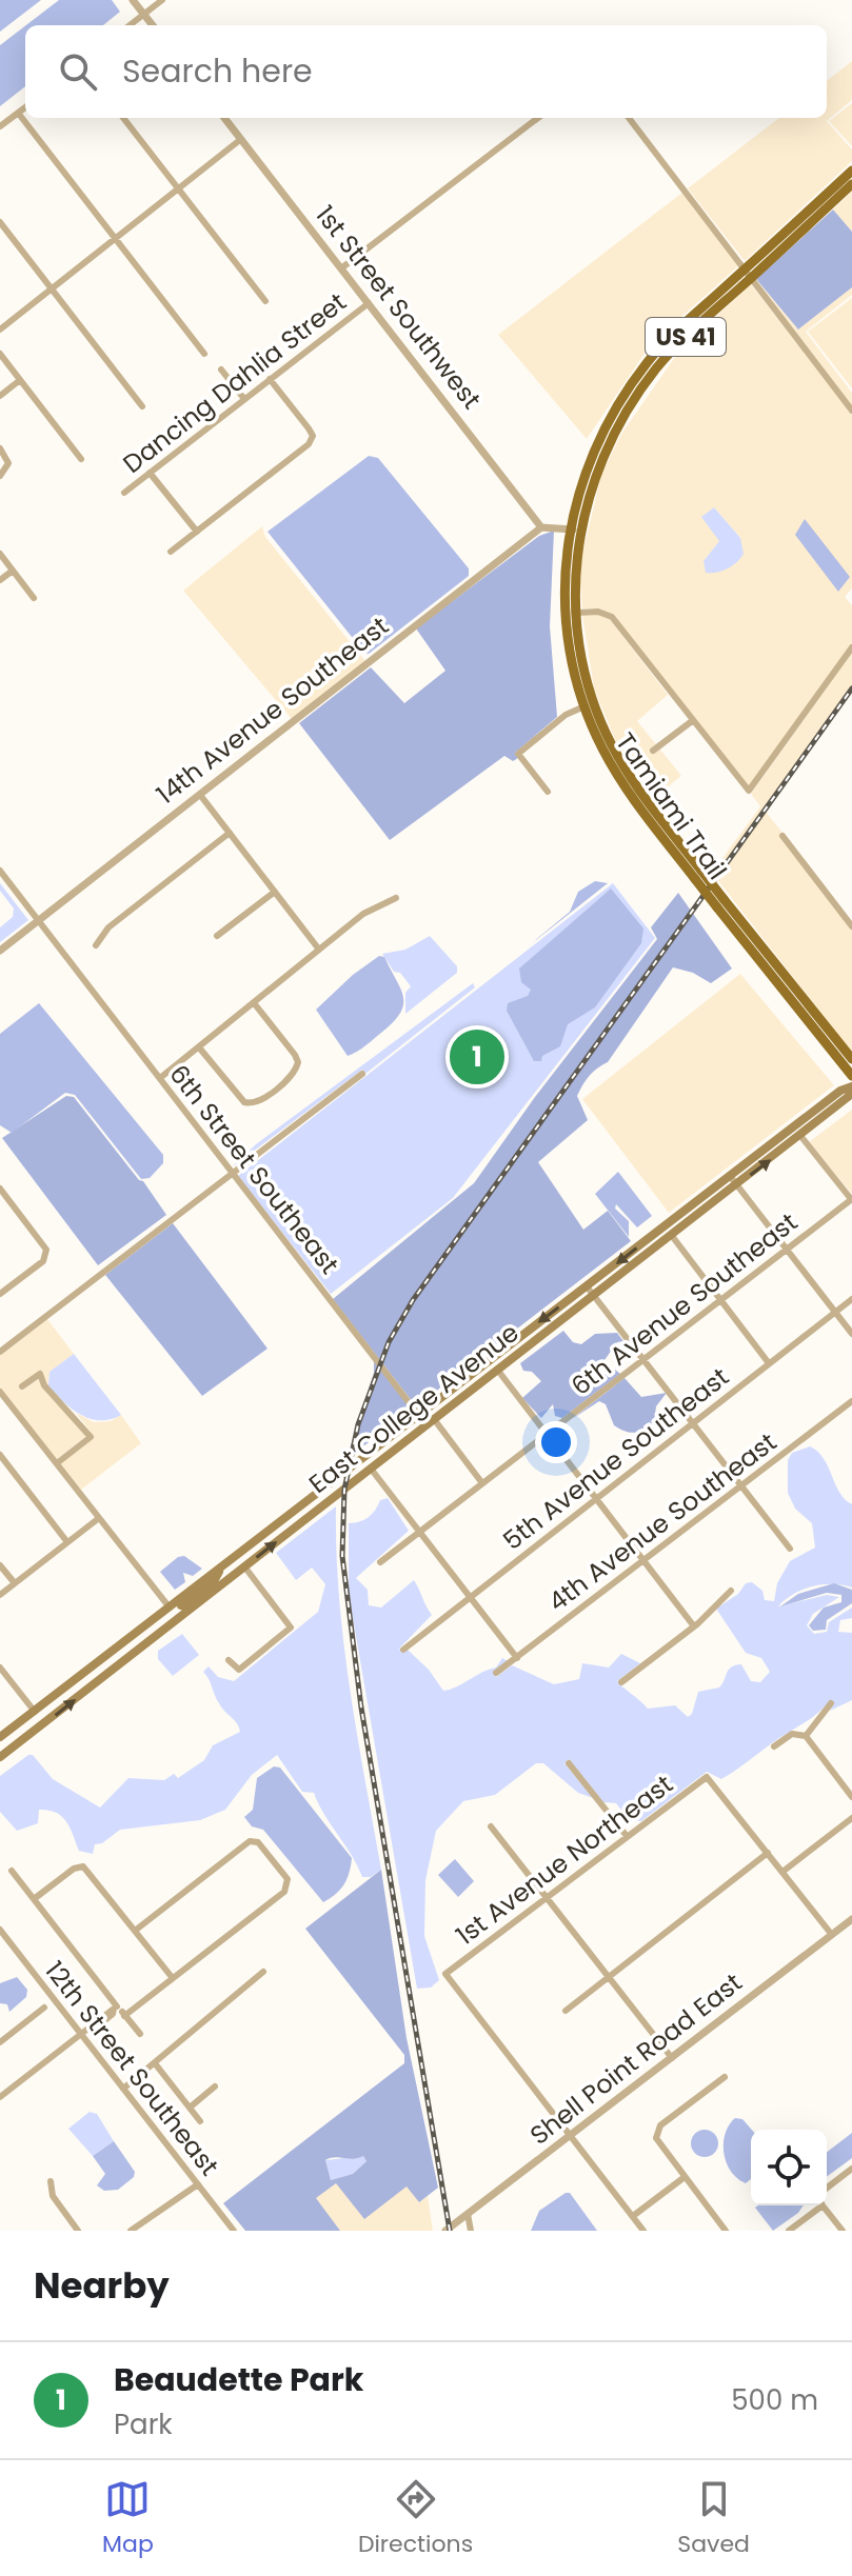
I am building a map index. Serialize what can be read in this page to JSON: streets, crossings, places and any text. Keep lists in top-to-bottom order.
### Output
{
  "streets": {
    "main road": ["US 41", "Tamiami Trail", "East College Avenue"],
    "street": [
      "1st Street Southwest",
      "Dancing Dahlia Street",
      "14th Avenue Southeast",
      "6th Street Southeast",
      "6th Avenue Southeast",
      "5th Avenue Southeast",
      "4th Avenue Southeast",
      "1st Avenue Northeast",
      "Shell Point Road East",
      "12th Street Southeast"
    ]
  },
  "crossings": [
    ["1st Street Southwest", "Dancing Dahlia Street"],
    ["1st Street Southwest", "14th Avenue Southeast"],
    ["14th Avenue Southeast", "6th Street Southeast"],
    ["6th Street Southeast", "East College Avenue"],
    ["1st Avenue Northeast", "Shell Point Road East"]
  ],
  "page": {
    "search": "Search here",
    "pins": "1",
    "heading": "Nearby",
    "list": [
      {
        "mark": "1",
        "name": "Beaudette Park",
        "note": "Park",
        "value": "500 m"
      }
    ],
    "nav": ["Map", "Directions", "Saved"]
  }
}
